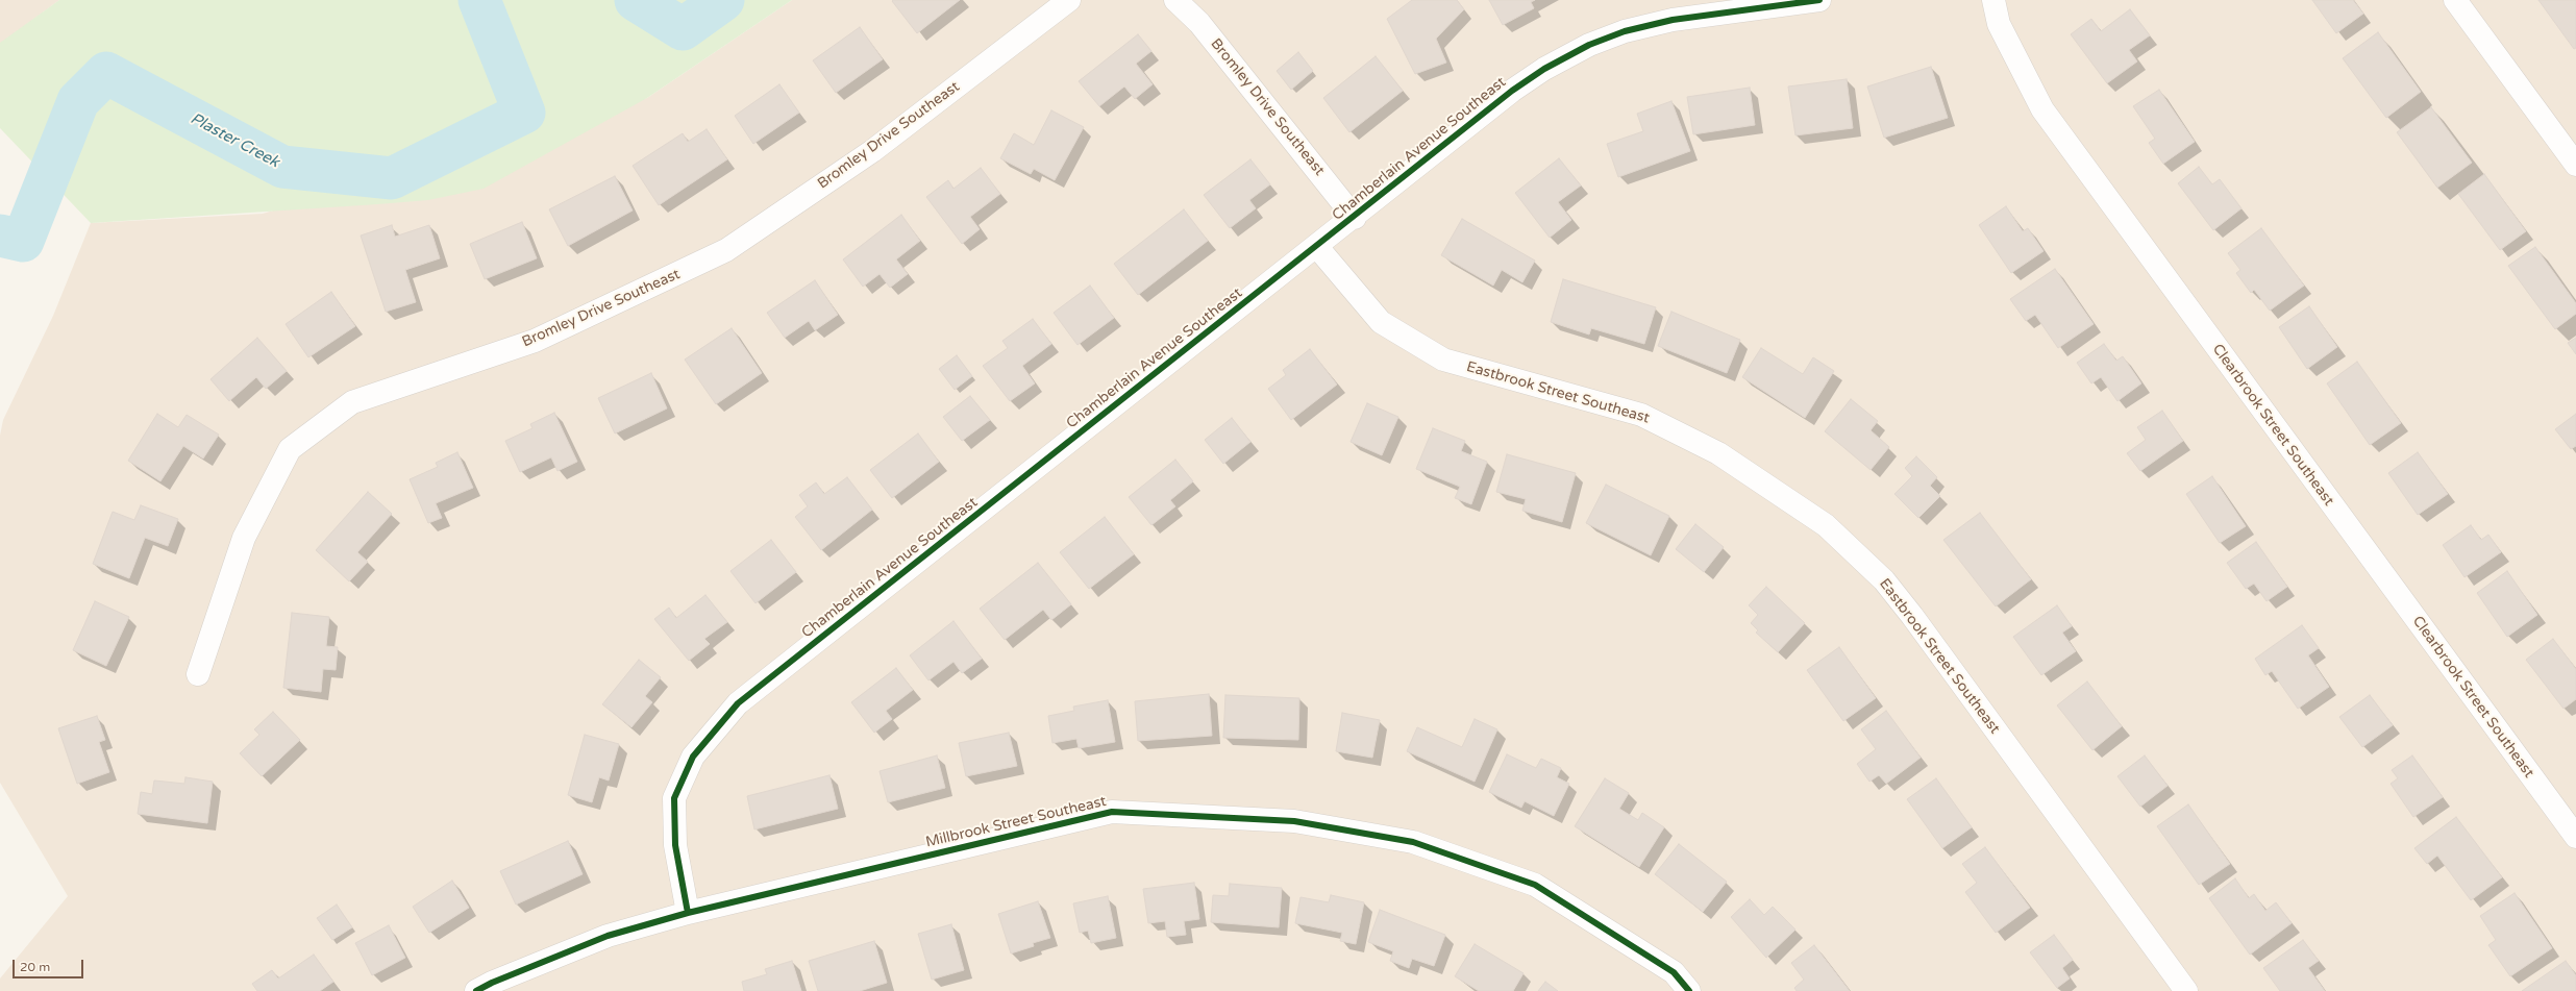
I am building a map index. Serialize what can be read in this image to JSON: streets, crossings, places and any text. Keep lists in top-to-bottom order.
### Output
{
  "streets": {
    "street": [
      "Bromley Drive Southeast",
      "Chamberlain Avenue Southeast",
      "Eastbrook Street Southeast",
      "Clearbrook Street Southeast",
      "Millbrook Street Southeast"
    ]
  },
  "crossings": [
    ["Bromley Drive Southeast", "Chamberlain Avenue Southeast"],
    ["Chamberlain Avenue Southeast", "Eastbrook Street Southeast"],
    ["Chamberlain Avenue Southeast", "Millbrook Street Southeast"]
  ],
  "water": ["Plaster Creek"],
  "scale_bar": "20 m"
}
